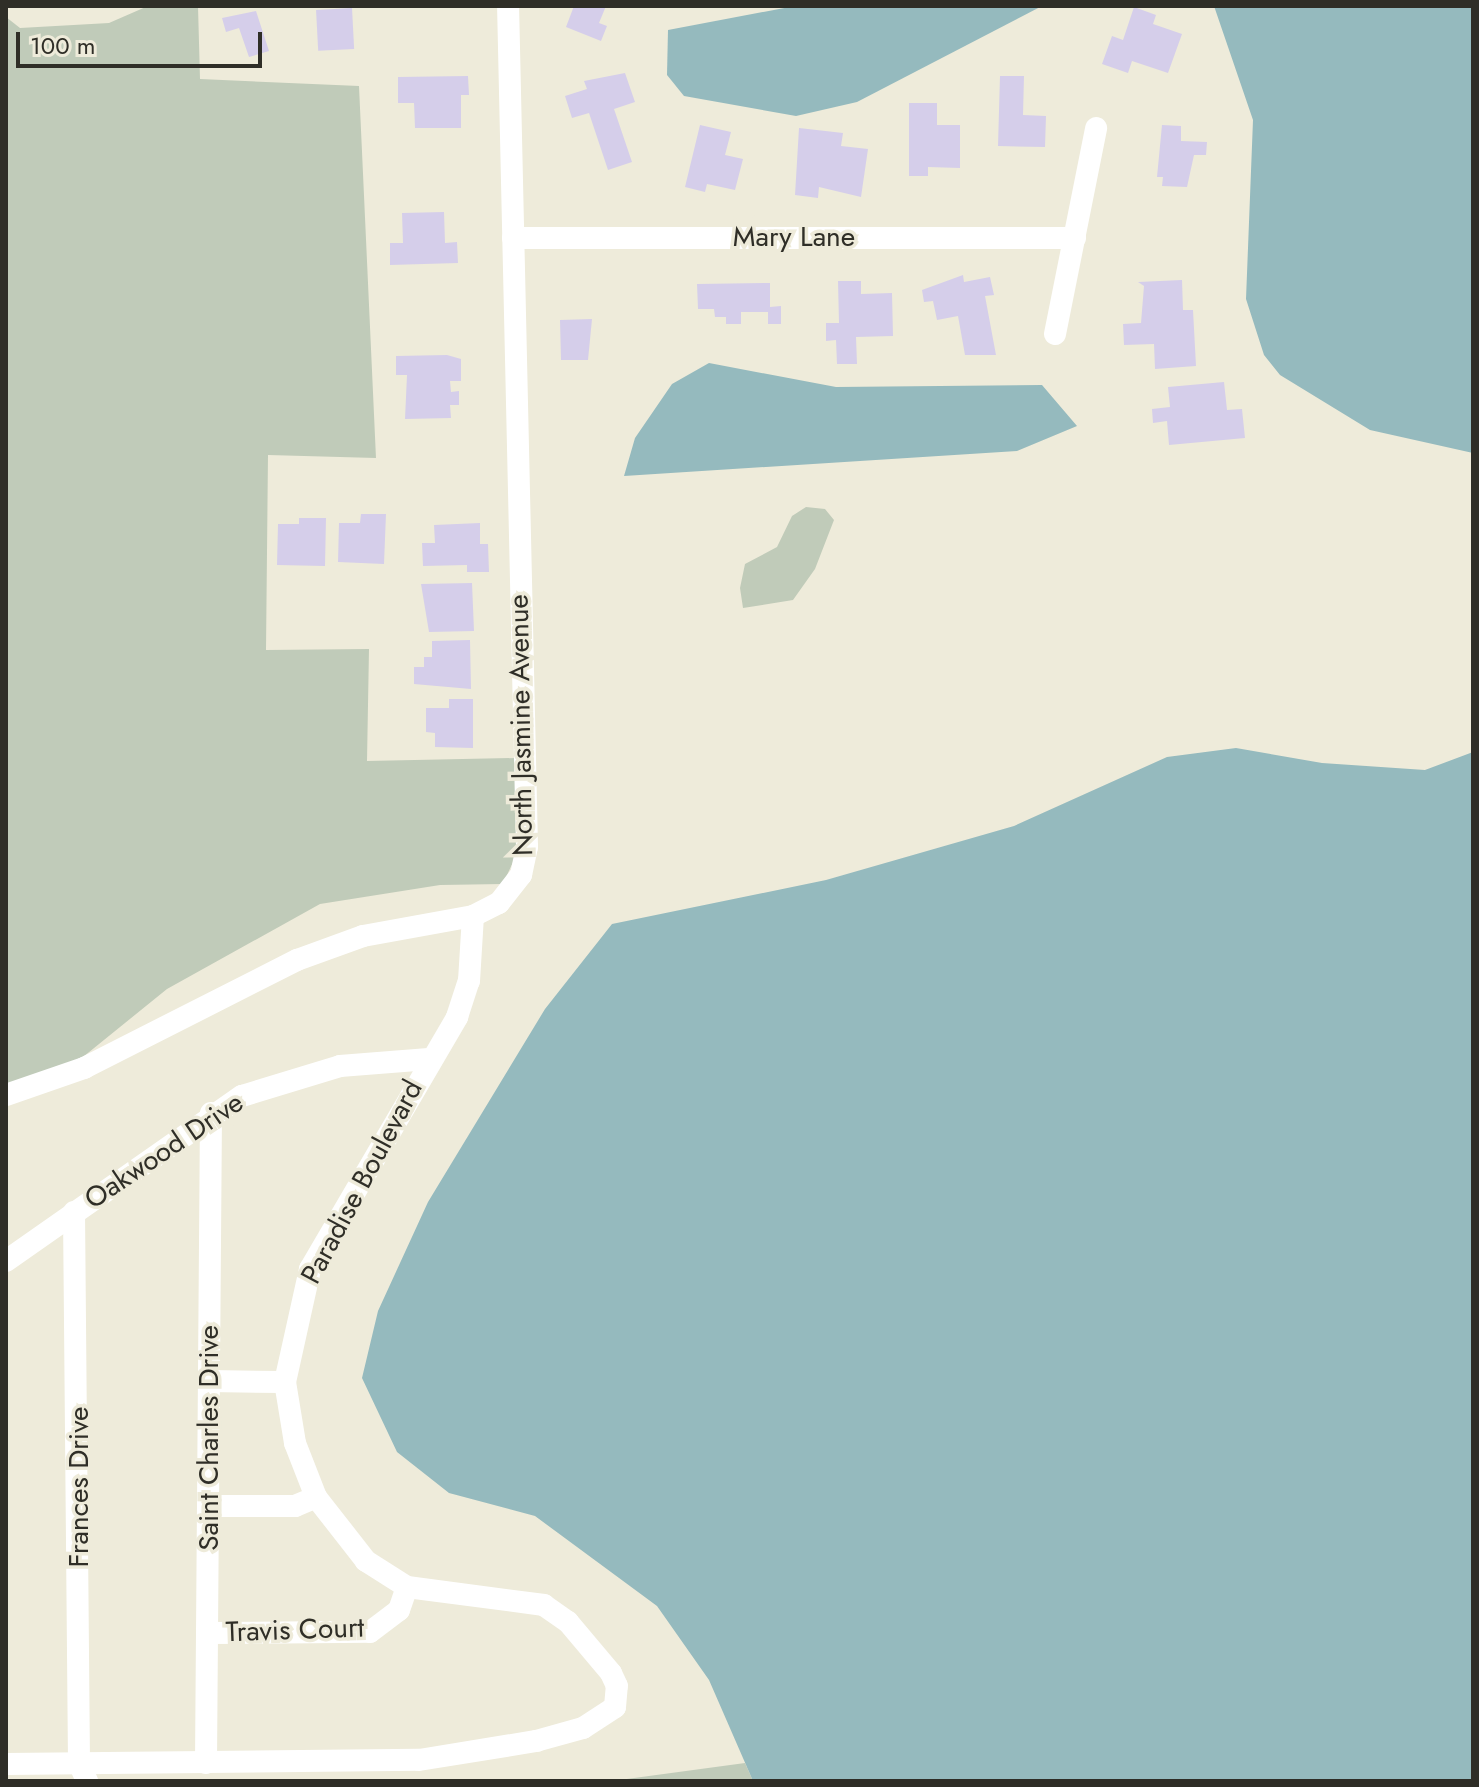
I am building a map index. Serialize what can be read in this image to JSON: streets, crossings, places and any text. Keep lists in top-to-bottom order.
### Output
{
  "streets": {
    "street": [
      "Mary Lane",
      "North Jasmine Avenue",
      "Oakwood Drive",
      "Paradise Boulevard",
      "Saint Charles Drive",
      "Frances Drive",
      "Travis Court"
    ]
  },
  "crossings": [
    ["Mary Lane", "North Jasmine Avenue"],
    ["North Jasmine Avenue", "Paradise Boulevard"],
    ["Oakwood Drive", "Paradise Boulevard"],
    ["Oakwood Drive", "Saint Charles Drive"],
    ["Oakwood Drive", "Frances Drive"],
    ["Paradise Boulevard", "Saint Charles Drive"],
    ["Paradise Boulevard", "Travis Court"],
    ["Saint Charles Drive", "Travis Court"]
  ],
  "scale_bar": "100 m"
}
